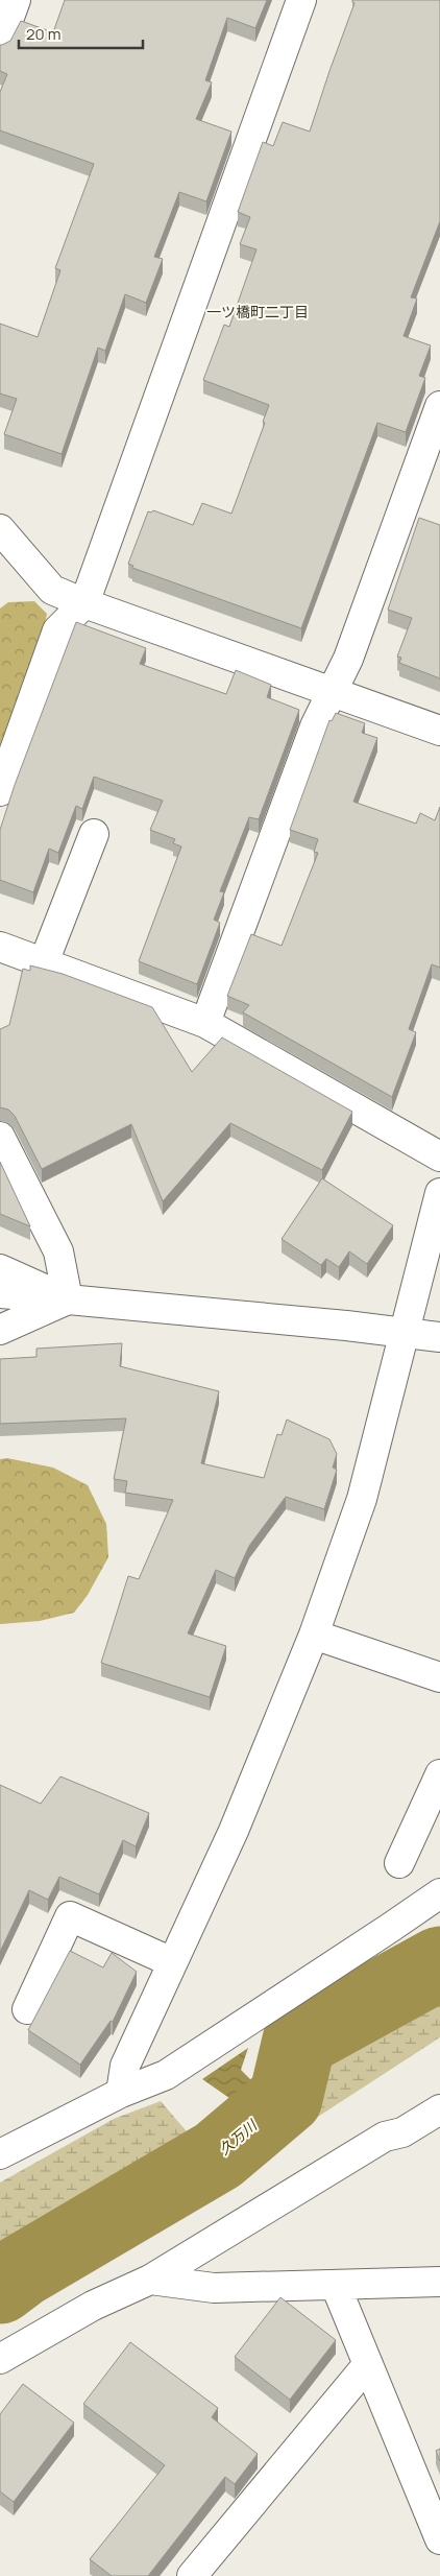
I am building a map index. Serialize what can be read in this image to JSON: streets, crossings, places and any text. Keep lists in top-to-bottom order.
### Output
{
  "districts": ["一ツ橋町二丁目"],
  "water": ["久万川"],
  "scale_bar": "20 m"
}
